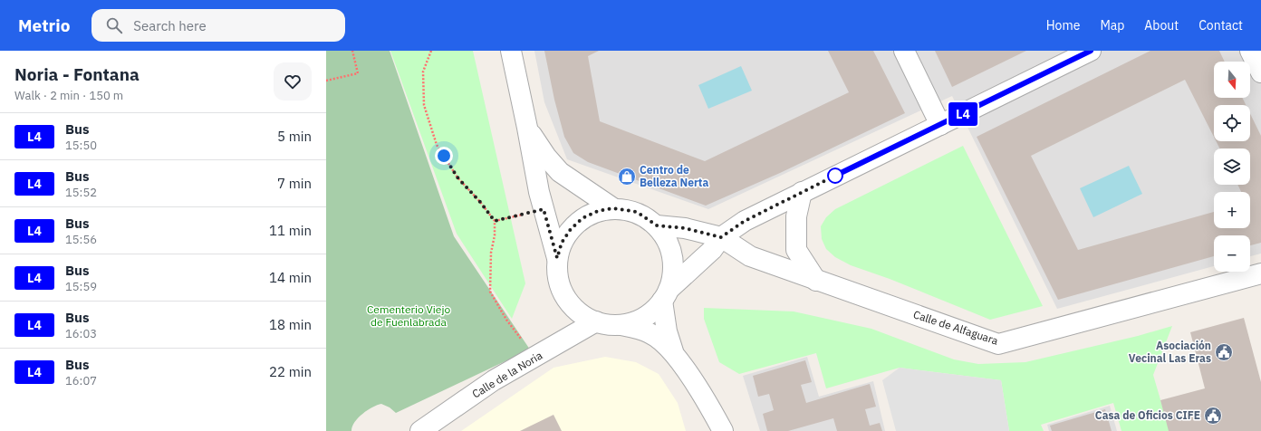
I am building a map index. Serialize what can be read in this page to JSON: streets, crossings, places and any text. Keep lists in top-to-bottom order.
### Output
{
  "streets": {
    "street": ["Calle de Alfaguara", "Calle de la Noria"]
  },
  "parks": ["Cementerio Viejo de Fuenlabrada"],
  "places": {
    "shop": ["Centro de Belleza Nerta"],
    "public building": ["Asociación Vecinal Las Eras", "Casa de Oficios CIFE"]
  },
  "lines": ["bus line L4"],
  "north": "bottom",
  "page": {
    "header": "Metrio",
    "search": "Search here",
    "nav": [
      "Home",
      "Map",
      "About",
      "Contact"
    ],
    "heading": ["Noria - Fontana", "Walk · 2 min · 150 m"],
    "on_map": "L4",
    "map_buttons": ["+", "−"],
    "list": [
      {
        "mark": "L4",
        "name": "Bus",
        "note": "15:50",
        "value": "5 min"
      },
      {
        "mark": "L4",
        "name": "Bus",
        "note": "15:52",
        "value": "7 min"
      },
      {
        "mark": "L4",
        "name": "Bus",
        "note": "15:56",
        "value": "11 min"
      },
      {
        "mark": "L4",
        "name": "Bus",
        "note": "15:59",
        "value": "14 min"
      },
      {
        "mark": "L4",
        "name": "Bus",
        "note": "16:03",
        "value": "18 min"
      },
      {
        "mark": "L4",
        "name": "Bus",
        "note": "16:07",
        "value": "22 min"
      }
    ]
  }
}
